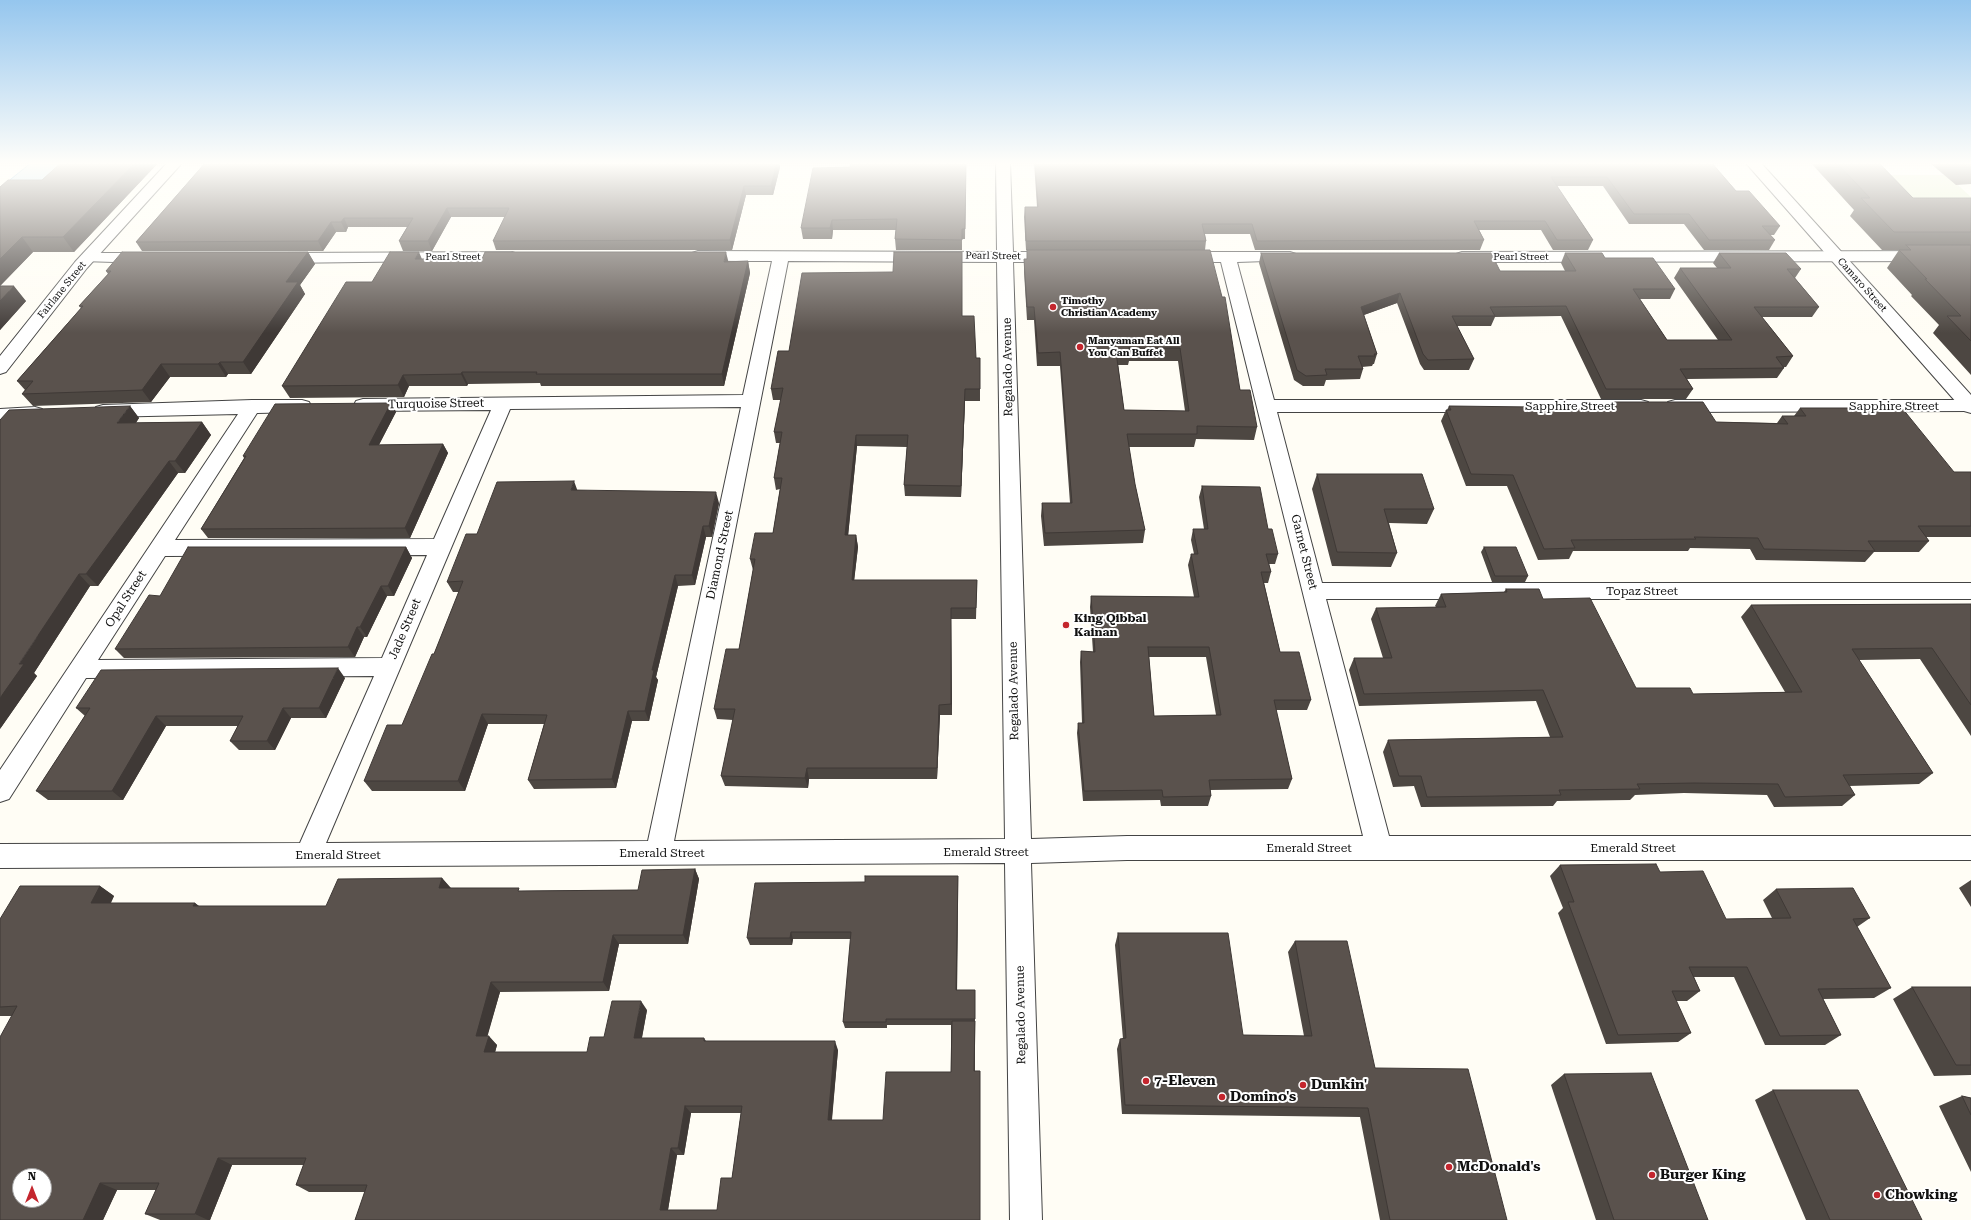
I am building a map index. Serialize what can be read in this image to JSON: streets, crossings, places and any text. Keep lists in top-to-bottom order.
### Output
{
  "streets": {
    "street": [
      "Pearl Street",
      "Camaro Street",
      "Fairlane Street",
      "Regalado Avenue",
      "Turquoise Street",
      "Sapphire Street",
      "Garnet Street",
      "Diamond Street",
      "Topaz Street",
      "Opal Street",
      "Jade Street",
      "Emerald Street"
    ]
  },
  "crossings": [
    ["Pearl Street", "Camaro Street"],
    ["Pearl Street", "Regalado Avenue"],
    ["Pearl Street", "Diamond Street"],
    ["Camaro Street", "Sapphire Street"],
    ["Regalado Avenue", "Emerald Street"],
    ["Turquoise Street", "Diamond Street"],
    ["Turquoise Street", "Jade Street"],
    ["Sapphire Street", "Garnet Street"],
    ["Garnet Street", "Topaz Street"],
    ["Garnet Street", "Emerald Street"],
    ["Diamond Street", "Emerald Street"],
    ["Jade Street", "Emerald Street"]
  ],
  "places": [
    "Timothy Christian Academy",
    "Manyaman Eat All You Can Buffet",
    "King Qibbal Kainan",
    "7-Eleven",
    "Dunkin'",
    "Domino's",
    "McDonald's",
    "Burger King",
    "Chowking"
  ],
  "north": "top"
}
